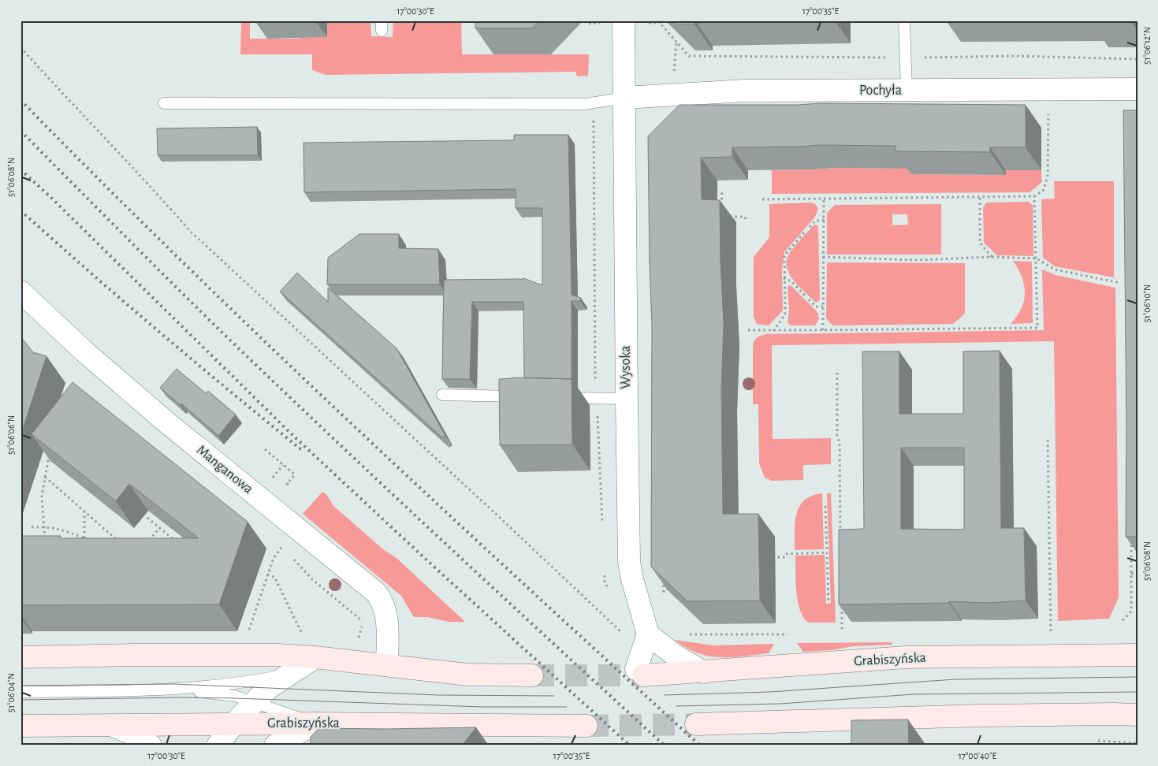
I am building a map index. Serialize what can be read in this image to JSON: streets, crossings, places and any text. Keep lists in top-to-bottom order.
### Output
{
  "streets": {
    "main road": ["Grabiszyńska"],
    "street": ["Pochyła", "Wysoka", "Manganowa"]
  },
  "crossings": [
    ["Pochyła", "Wysoka"]
  ],
  "coordinates": [
    "17°00'30\"E",
    "17°00'35\"E",
    "51°06'12\"N",
    "51°06'08\"N",
    "51°06'10\"N",
    "51°06'06\"N",
    "51°06'04\"N",
    "17°00'40\"E"
  ]
}
